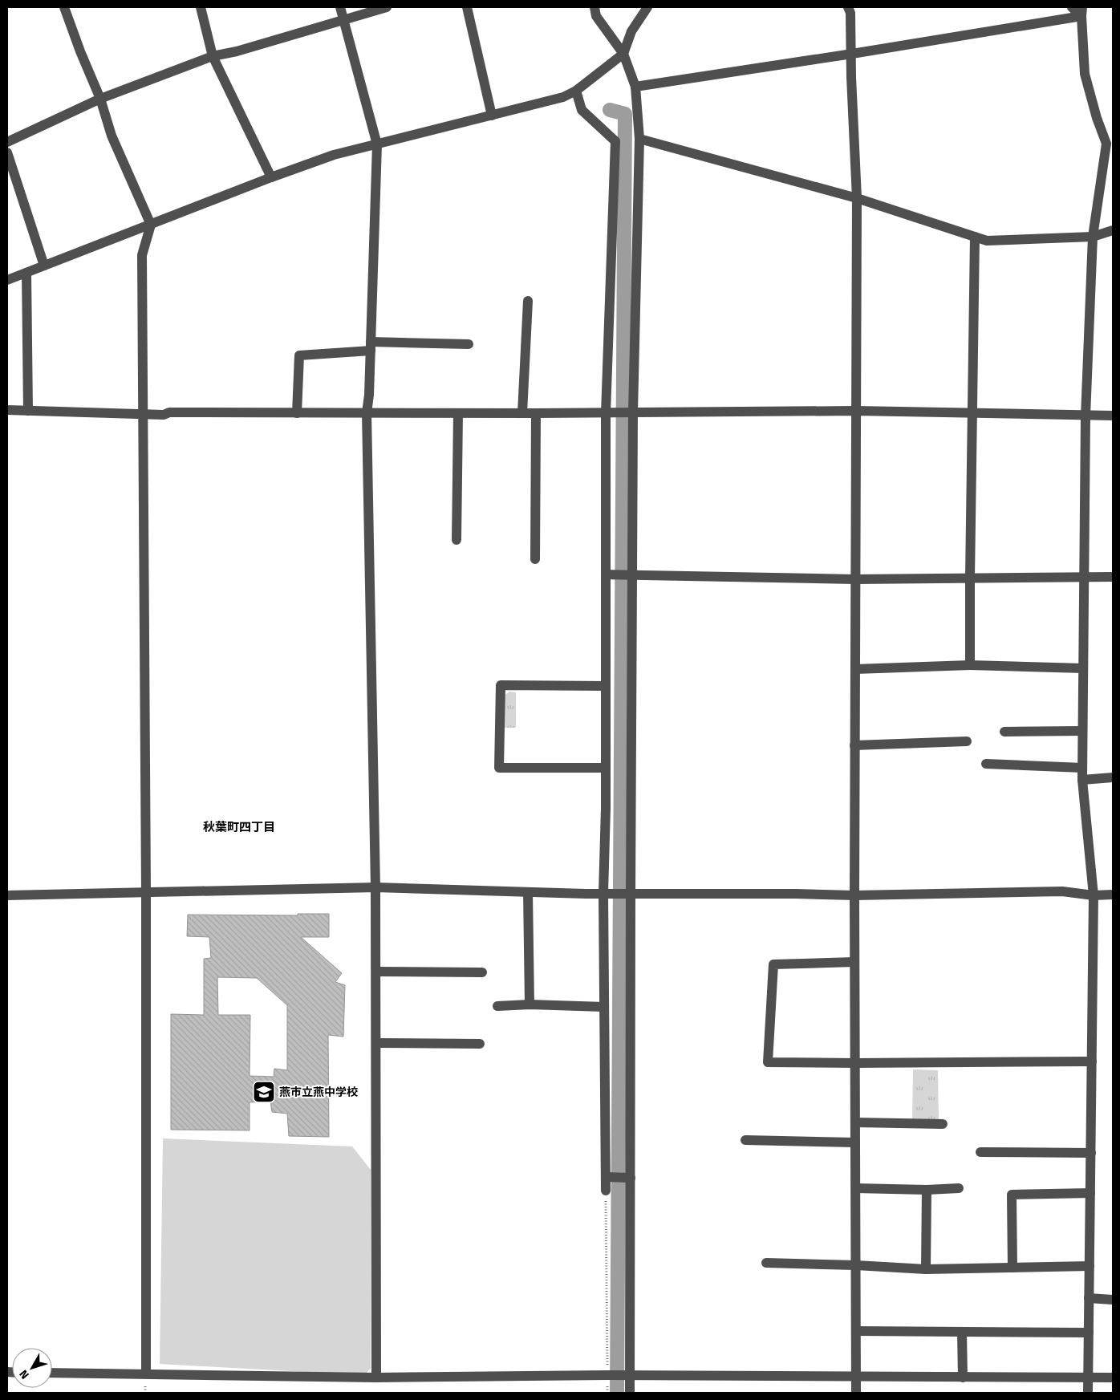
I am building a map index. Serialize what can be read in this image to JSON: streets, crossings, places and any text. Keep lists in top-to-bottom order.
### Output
{
  "districts": ["秋葉町四丁目"],
  "places": {
    "school or university": ["燕市立燕中学校"]
  },
  "north": "bottom left"
}
